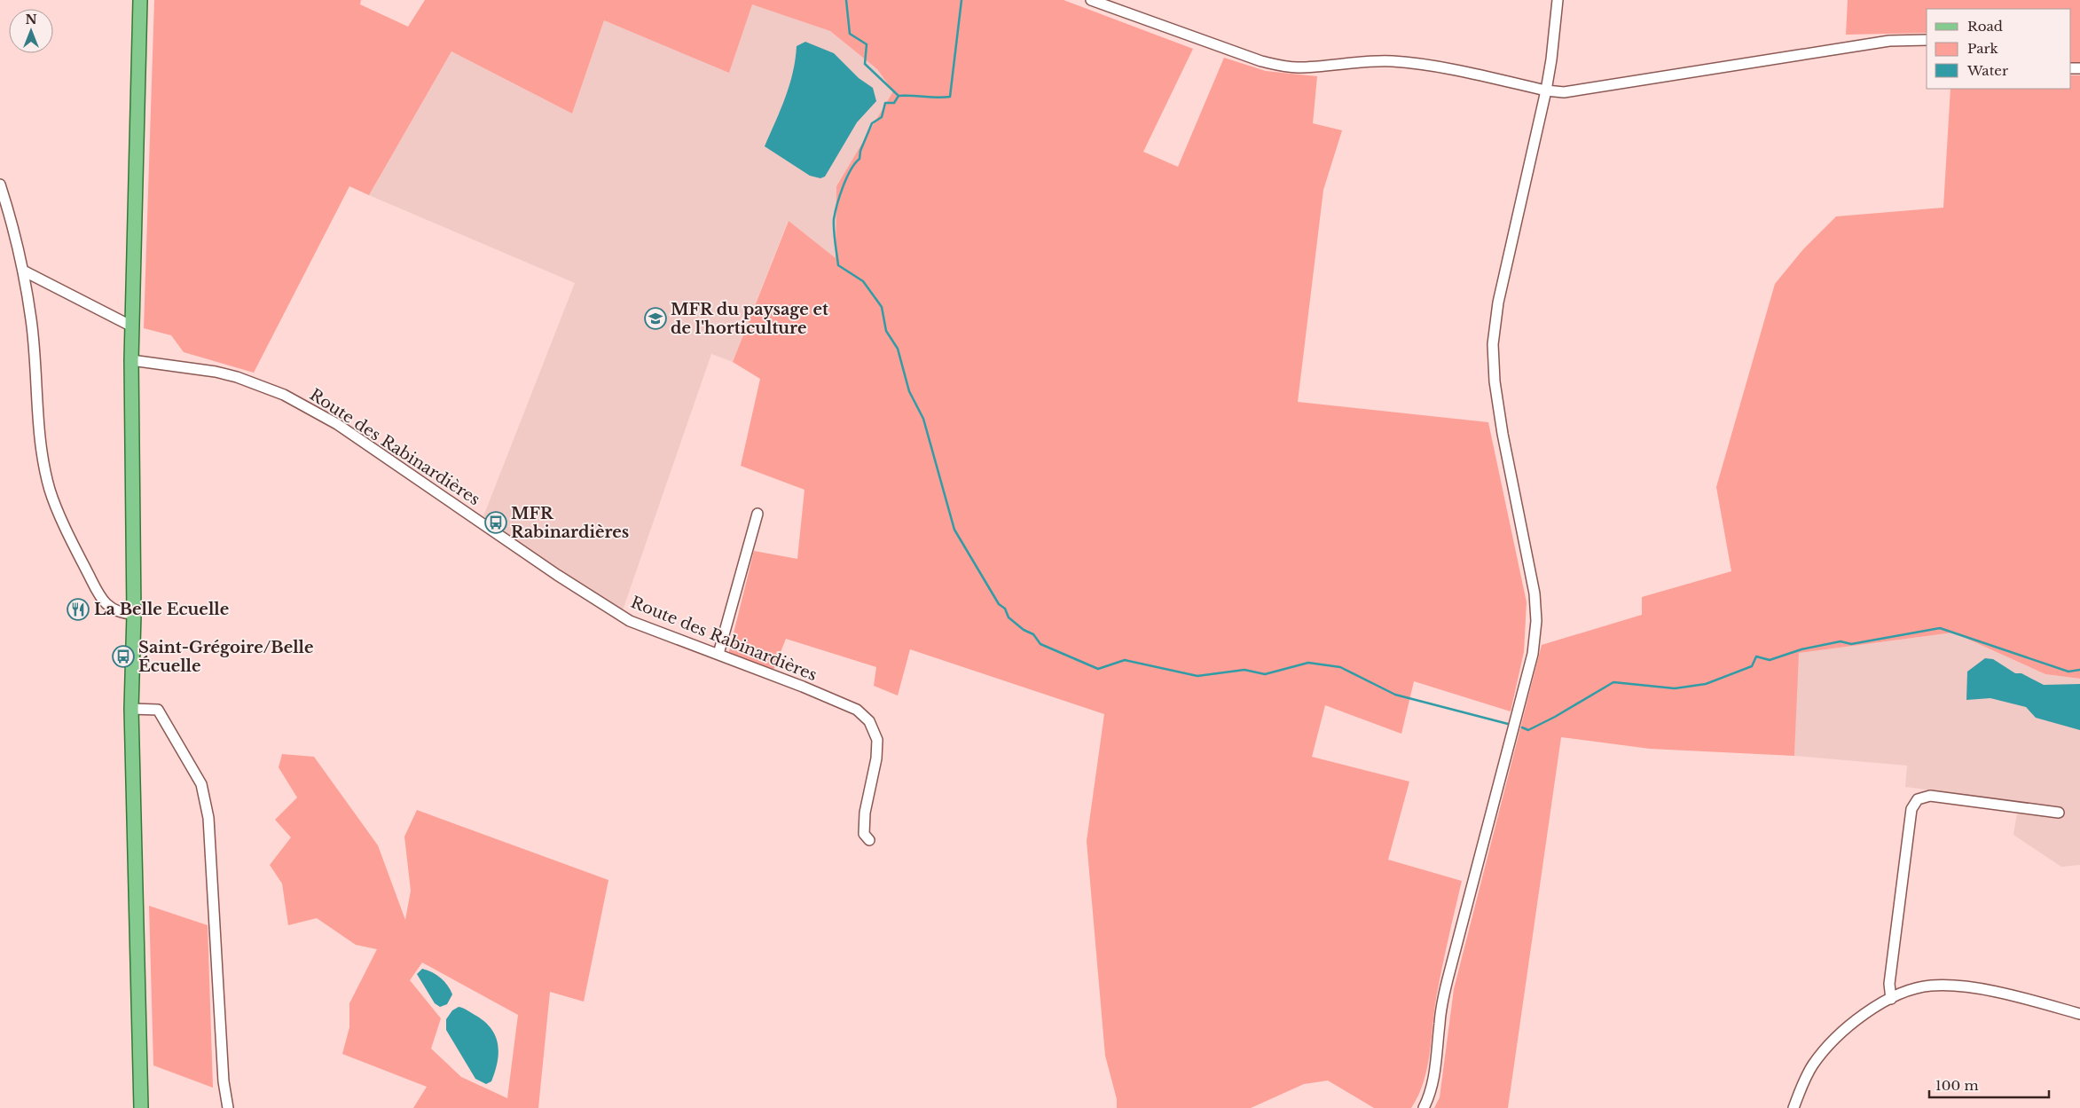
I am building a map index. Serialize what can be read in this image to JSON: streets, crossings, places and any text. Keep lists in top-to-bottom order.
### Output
{
  "streets": {
    "street": ["Route des Rabinardières"]
  },
  "places": {
    "school or university": ["MFR du paysage et de l'horticulture"],
    "bus stop": ["MFR Rabinardières", "Saint-Grégoire/Belle Écuelle"],
    "restaurant": ["La Belle Ecuelle"]
  },
  "legend": ["Road", "Park", "Water"],
  "scale_bar": "100 m",
  "north": "top"
}
